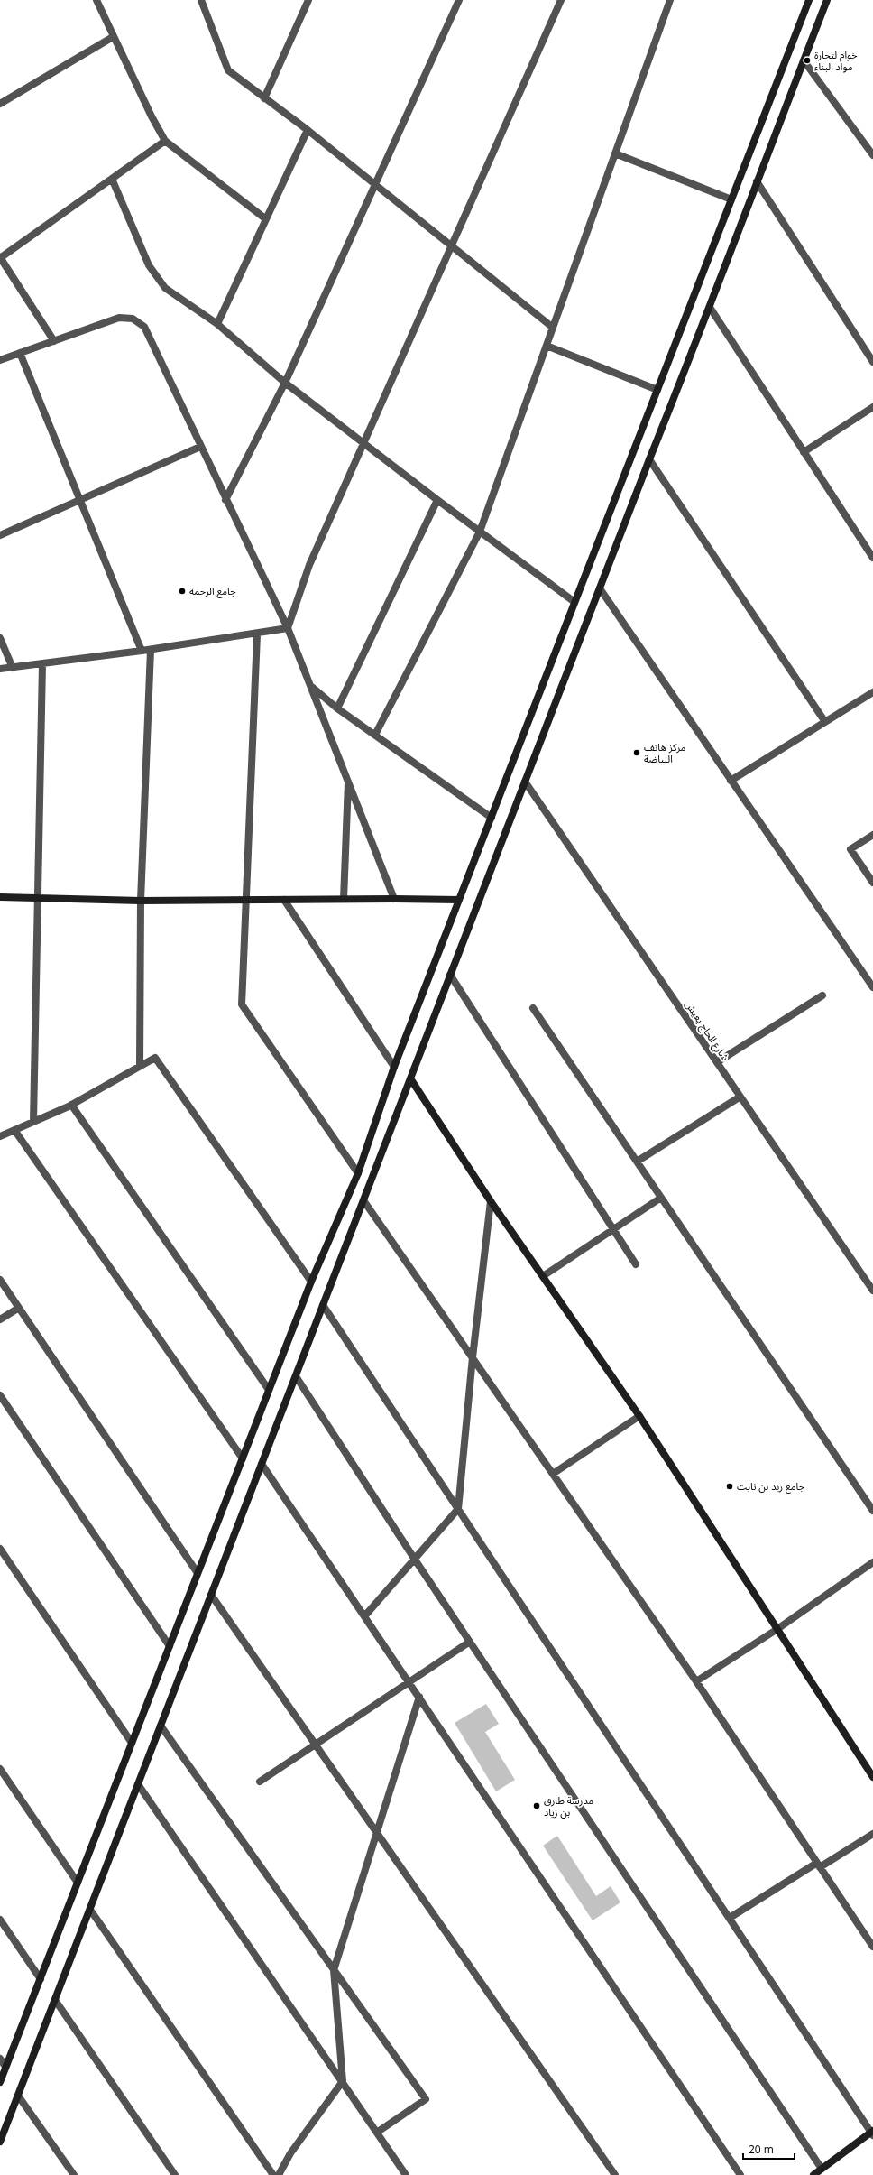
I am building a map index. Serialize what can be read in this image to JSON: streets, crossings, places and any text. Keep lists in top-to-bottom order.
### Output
{
  "streets": {
    "street": ["شارع الحاج يعيش"]
  },
  "places": [
    "خوام لتجارة مواد البناء",
    "جامع الرحمة",
    "مركز هاتف البياضة",
    "جامع زيد بن ثابت",
    "مدرسة طارق بن زياد"
  ],
  "scale_bar": "20 m"
}
